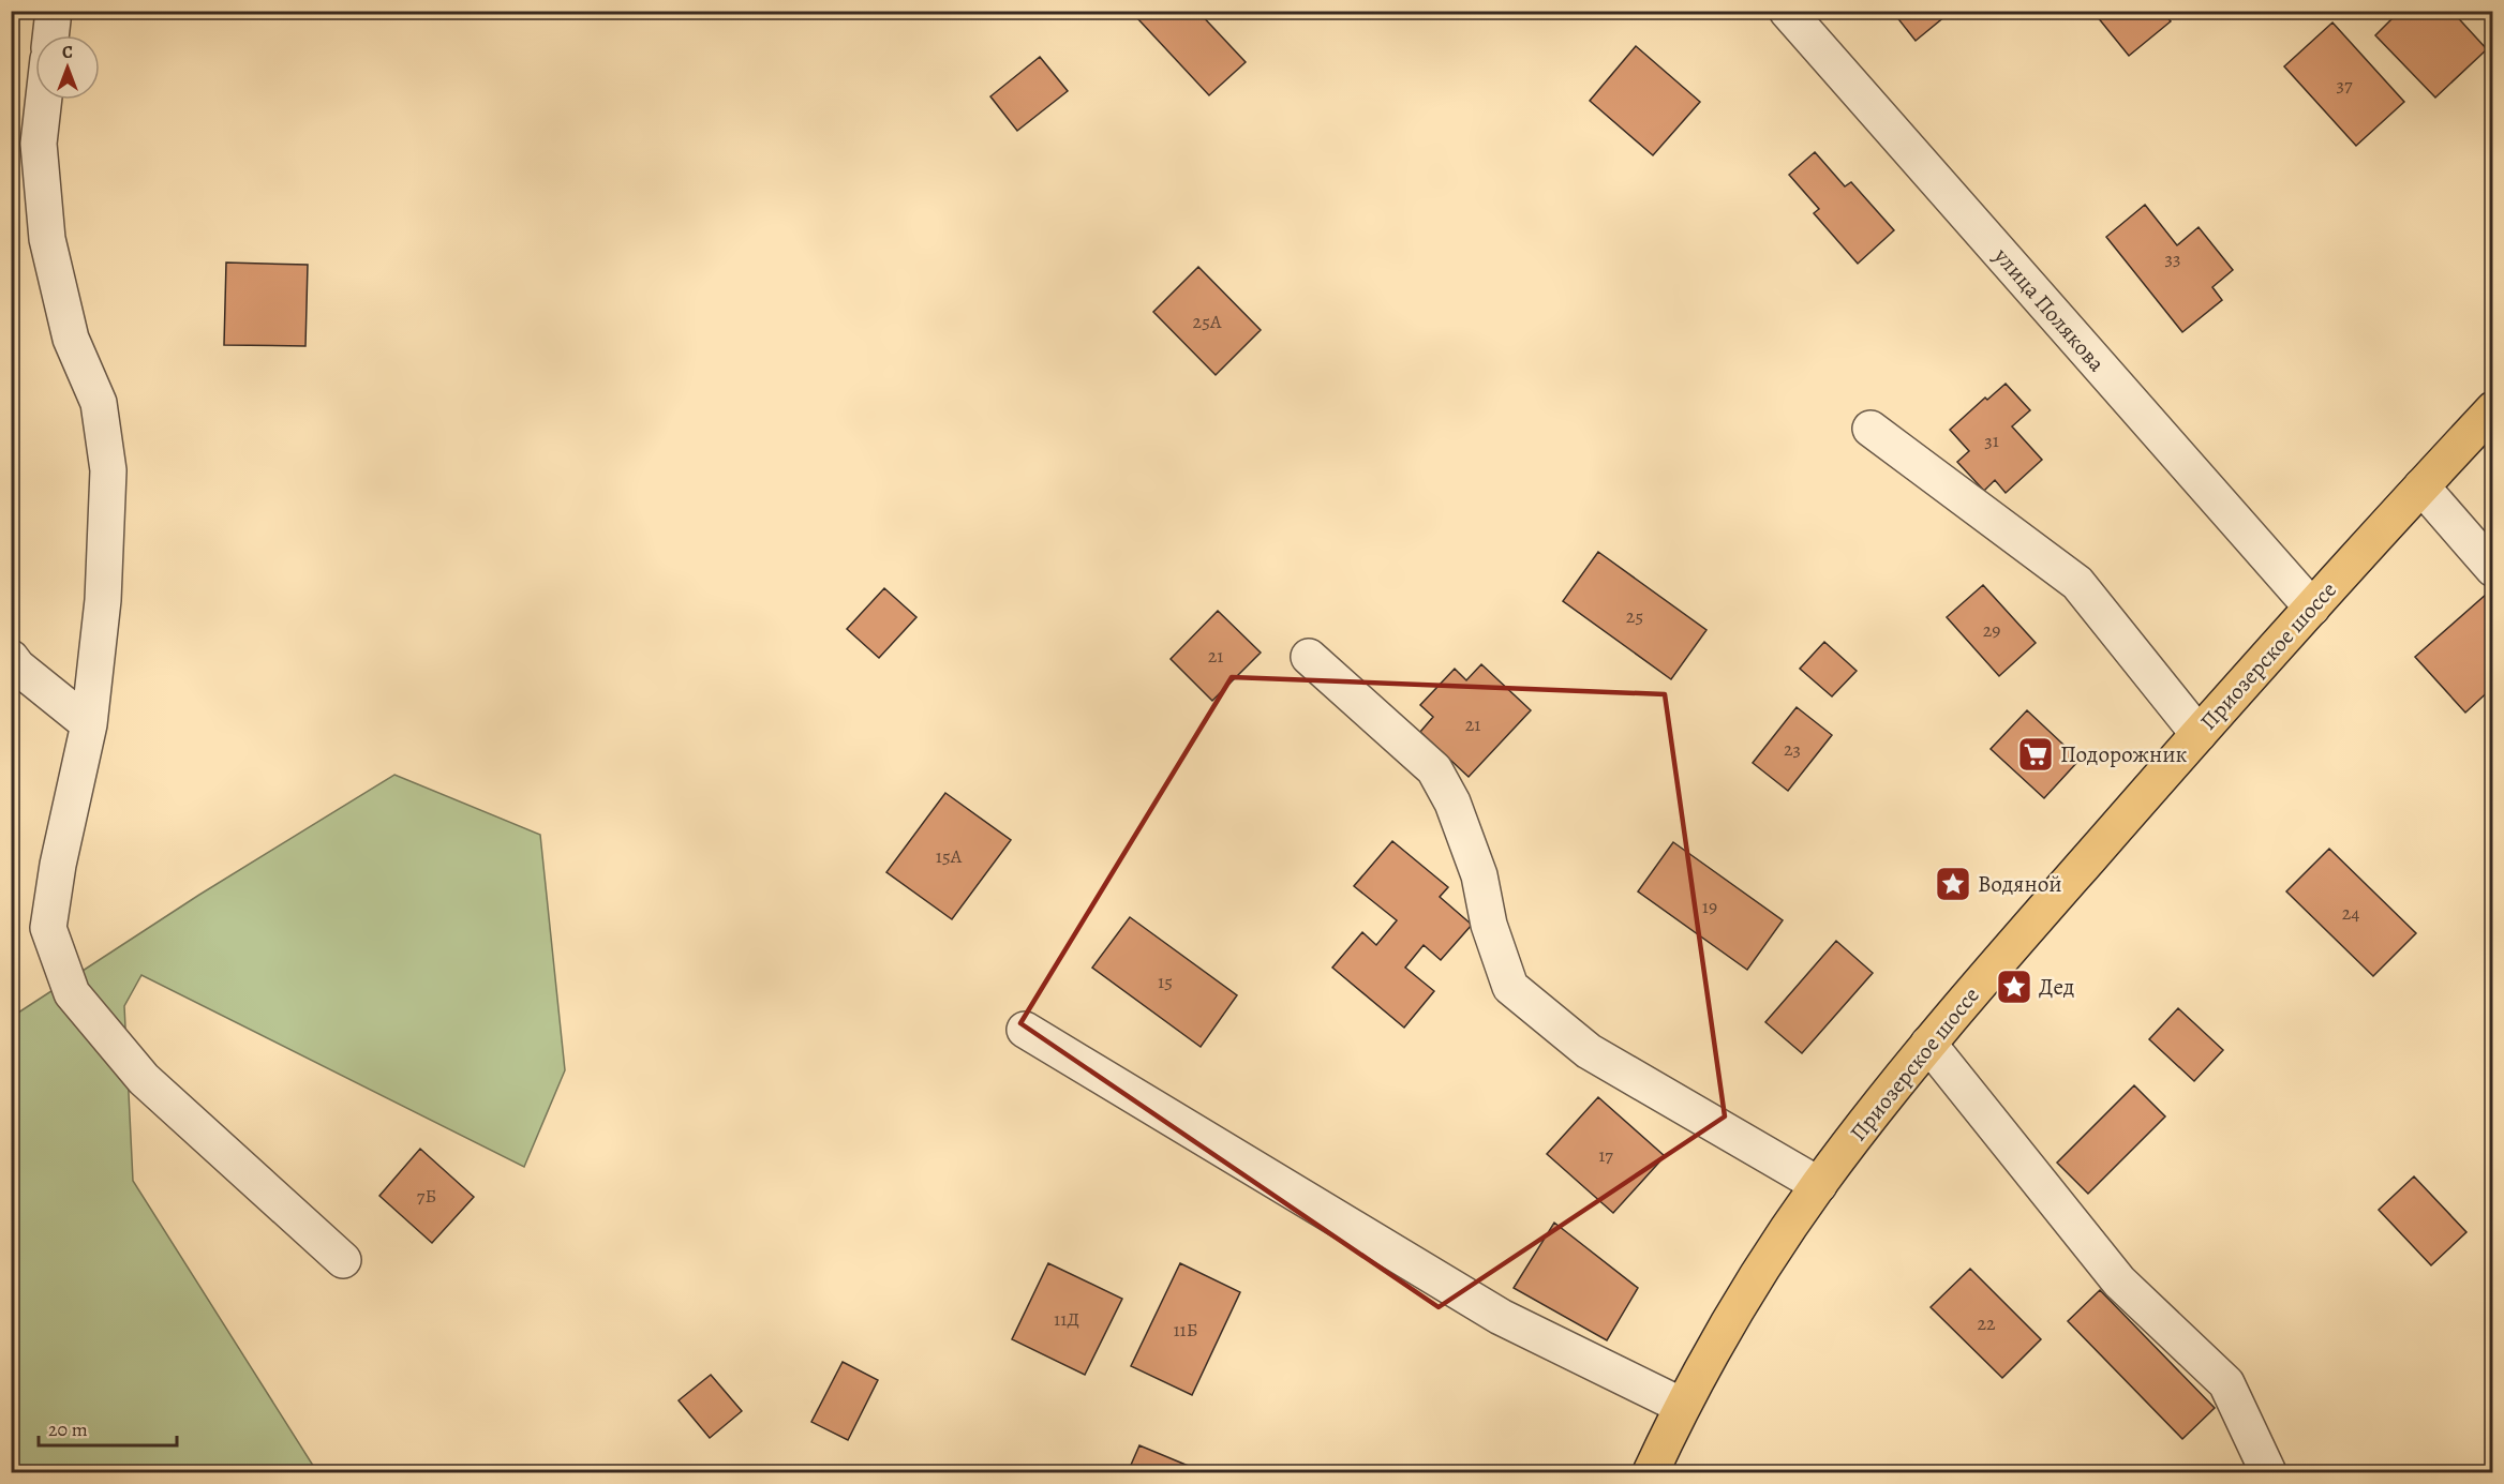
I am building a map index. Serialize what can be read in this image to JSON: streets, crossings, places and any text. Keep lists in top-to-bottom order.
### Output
{
  "streets": {
    "main road": ["Приозерское шоссе"],
    "street": ["улица Полякова"]
  },
  "crossings": [
    ["улица Полякова", "Приозерское шоссе"]
  ],
  "places": {
    "supermarket": ["Подорожник"],
    "place": ["Водяной", "Дед"]
  },
  "house_numbers": [
    "37",
    "33",
    "25А",
    "31",
    "25",
    "29",
    "21",
    "21",
    "23",
    "15А",
    "19",
    "24",
    "15",
    "17",
    "7Б",
    "11Д",
    "22",
    "11Б"
  ],
  "scale_bar": "20 m",
  "north": "top"
}
